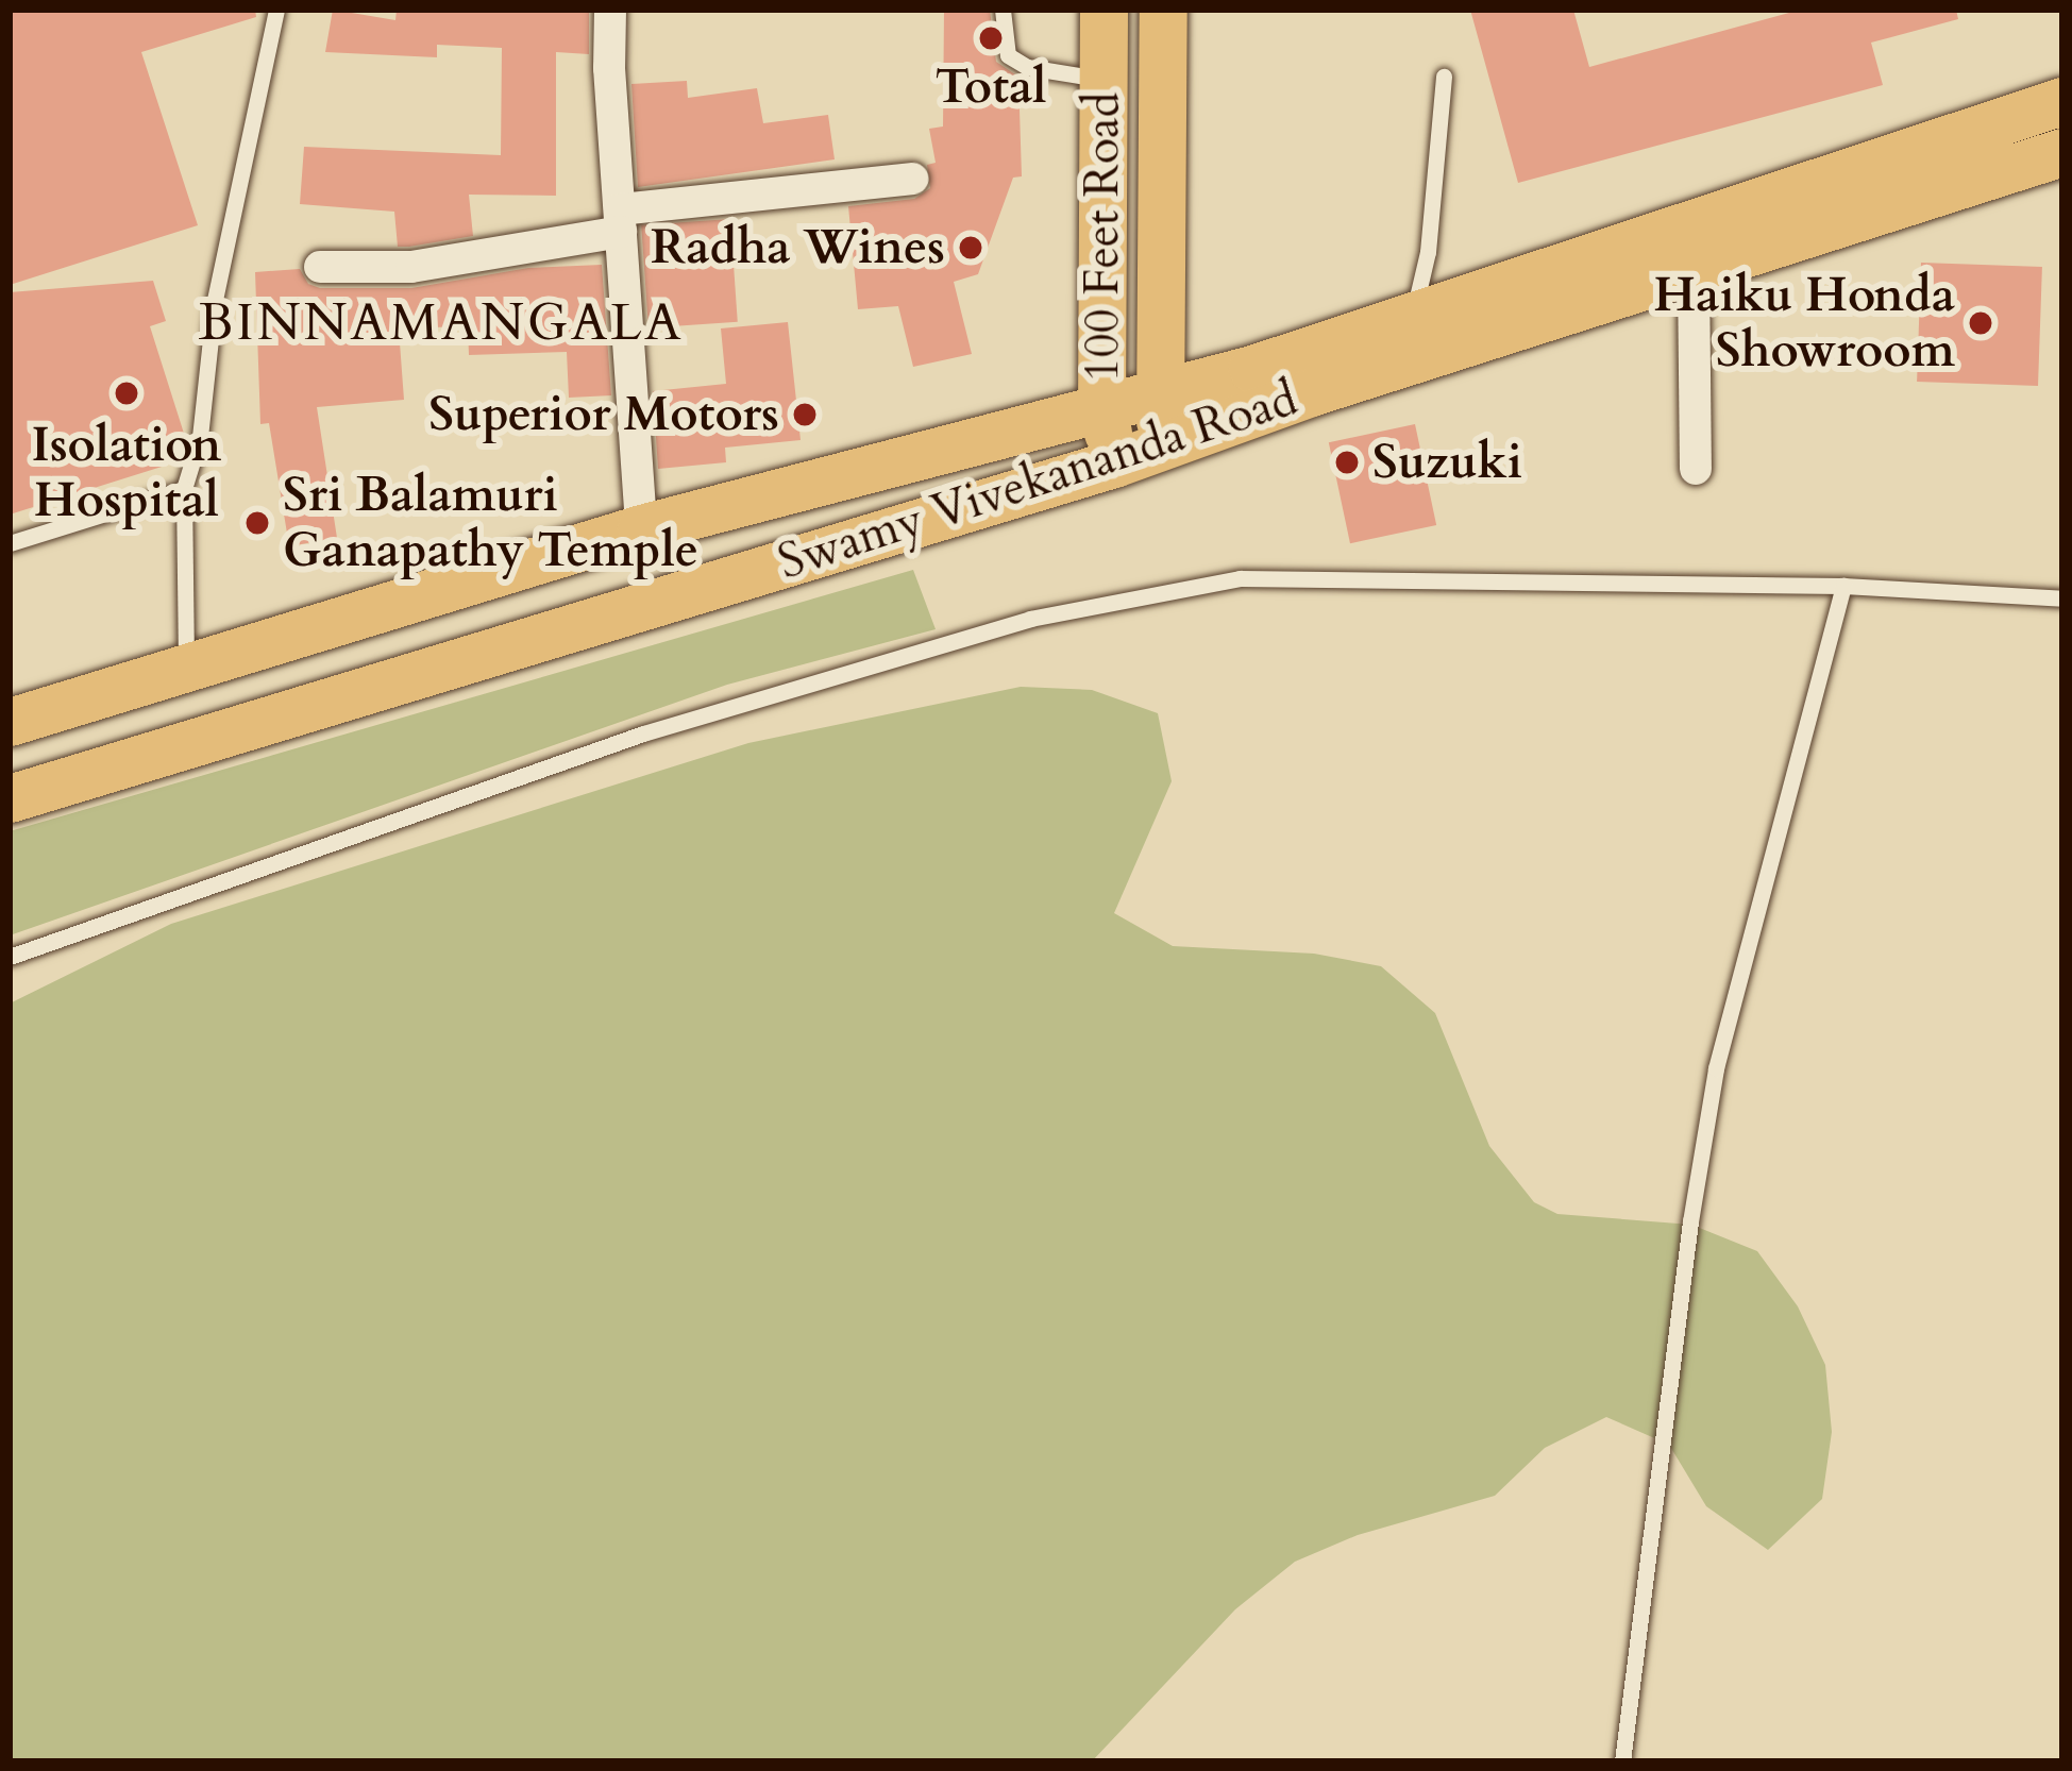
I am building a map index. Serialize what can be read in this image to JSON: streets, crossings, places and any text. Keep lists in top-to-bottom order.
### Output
{
  "streets": {
    "main road": ["100 Feet Road", "Swamy Vivekananda Road"]
  },
  "crossings": [
    ["100 Feet Road", "Swamy Vivekananda Road"]
  ],
  "districts": ["BINNAMANGALA"],
  "places": [
    "Total",
    "Radha Wines",
    "Haiku Honda Showroom",
    "Isolation Hospital",
    "Superior Motors",
    "Suzuki",
    "Sri Balamuri Ganapathy Temple"
  ]
}
